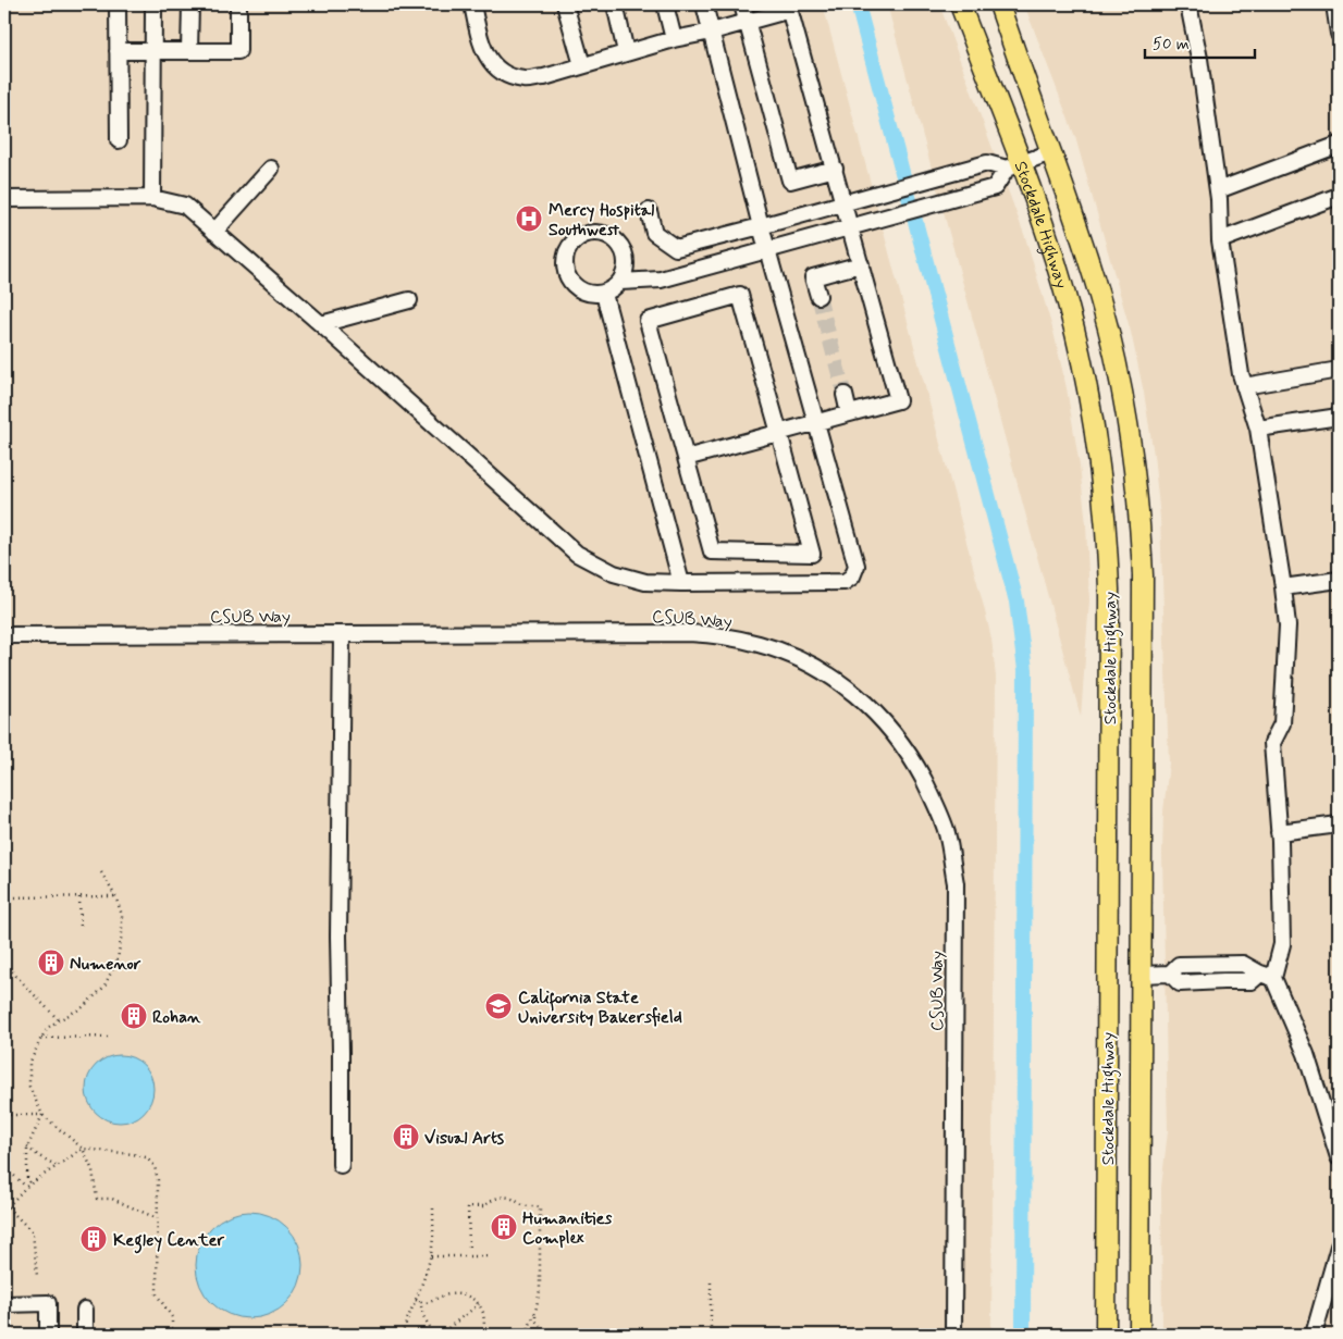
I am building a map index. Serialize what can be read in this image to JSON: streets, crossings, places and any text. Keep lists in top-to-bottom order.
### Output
{
  "streets": {
    "main road": ["Stockdale Highway"],
    "street": ["CSUB Way"]
  },
  "places": {
    "hospital": ["Mercy Hospital Southwest"],
    "building": [
      "Numenor",
      "Rohan",
      "Visual Arts",
      "Humanities Complex",
      "Kegley Center"
    ],
    "school or university": ["California State University Bakersfield"]
  },
  "scale_bar": "50 m"
}
